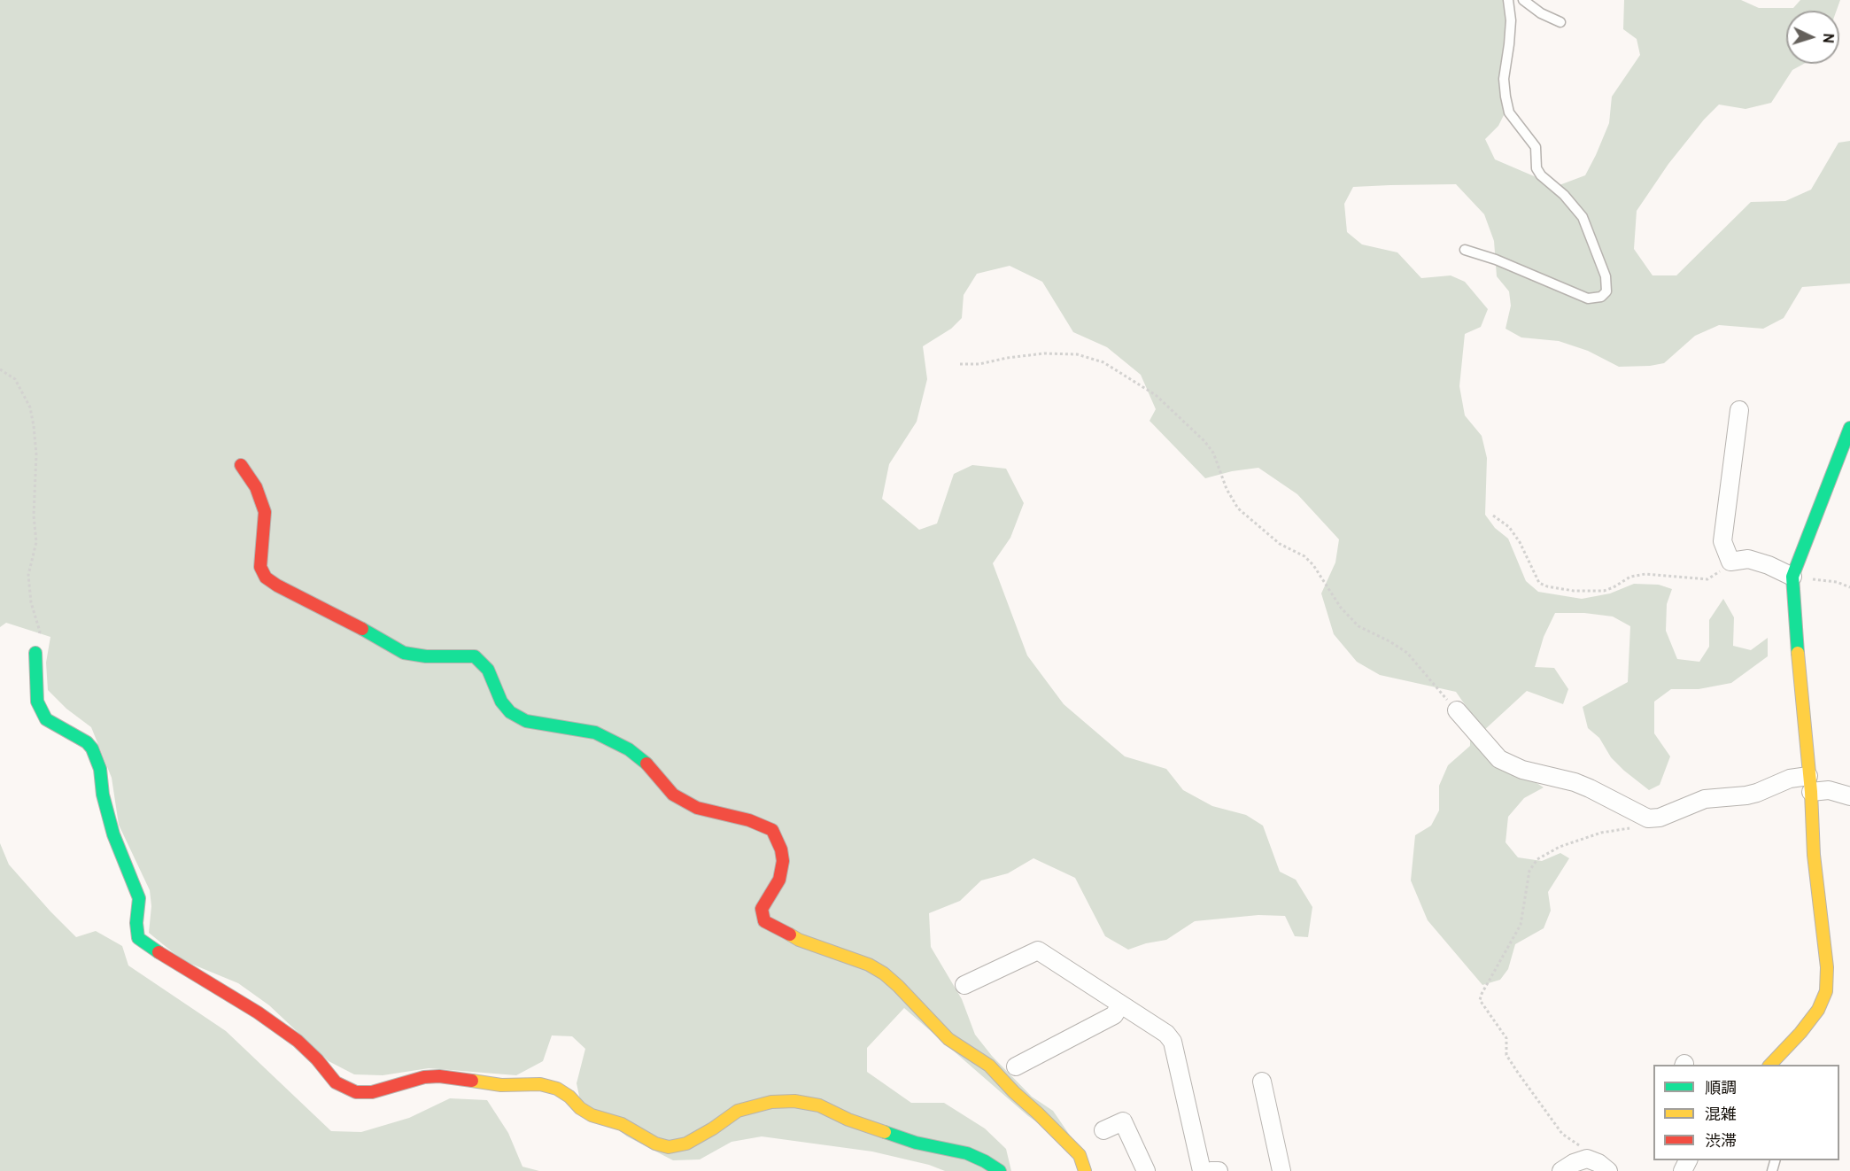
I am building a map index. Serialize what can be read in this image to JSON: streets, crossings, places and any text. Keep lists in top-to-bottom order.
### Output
{
  "legend": ["順調", "混雑", "渋滞"],
  "north": "right"
}
